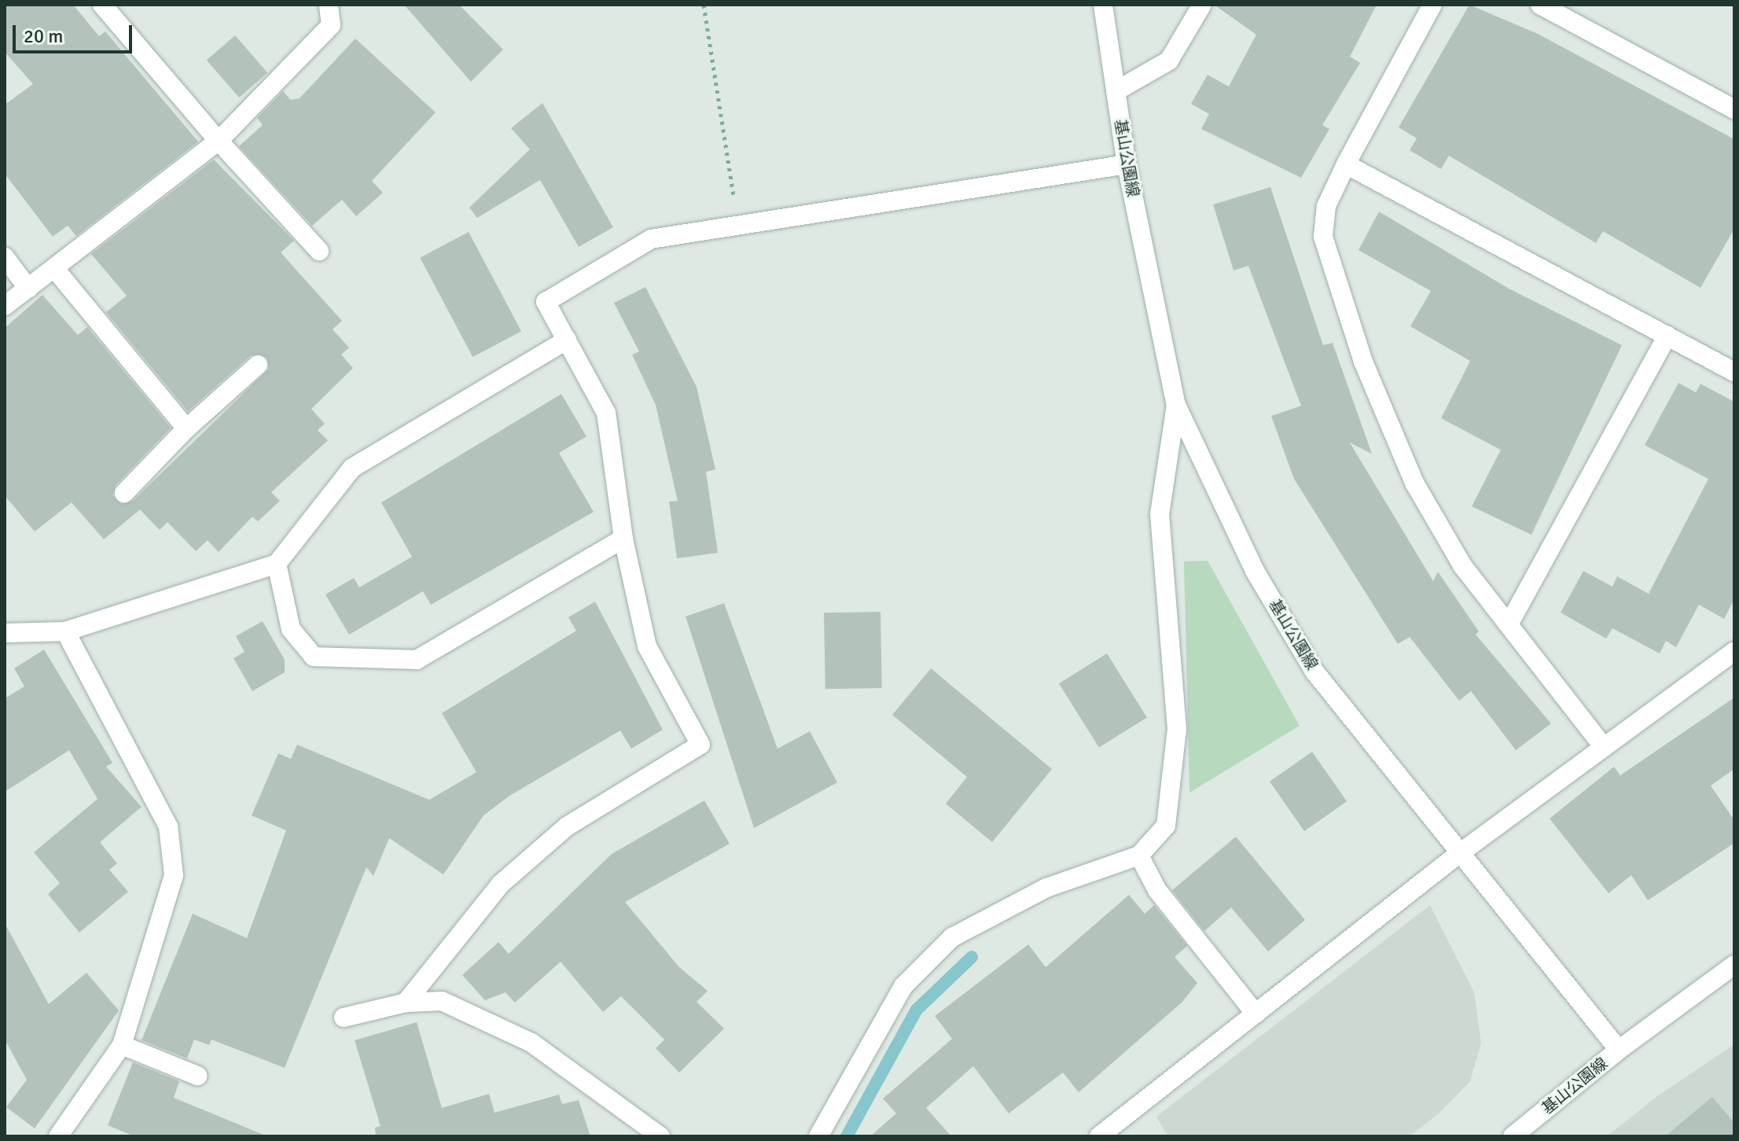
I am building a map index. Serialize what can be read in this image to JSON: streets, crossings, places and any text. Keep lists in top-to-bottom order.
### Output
{
  "streets": {
    "street": ["基山公園線"]
  },
  "scale_bar": "20 m"
}
